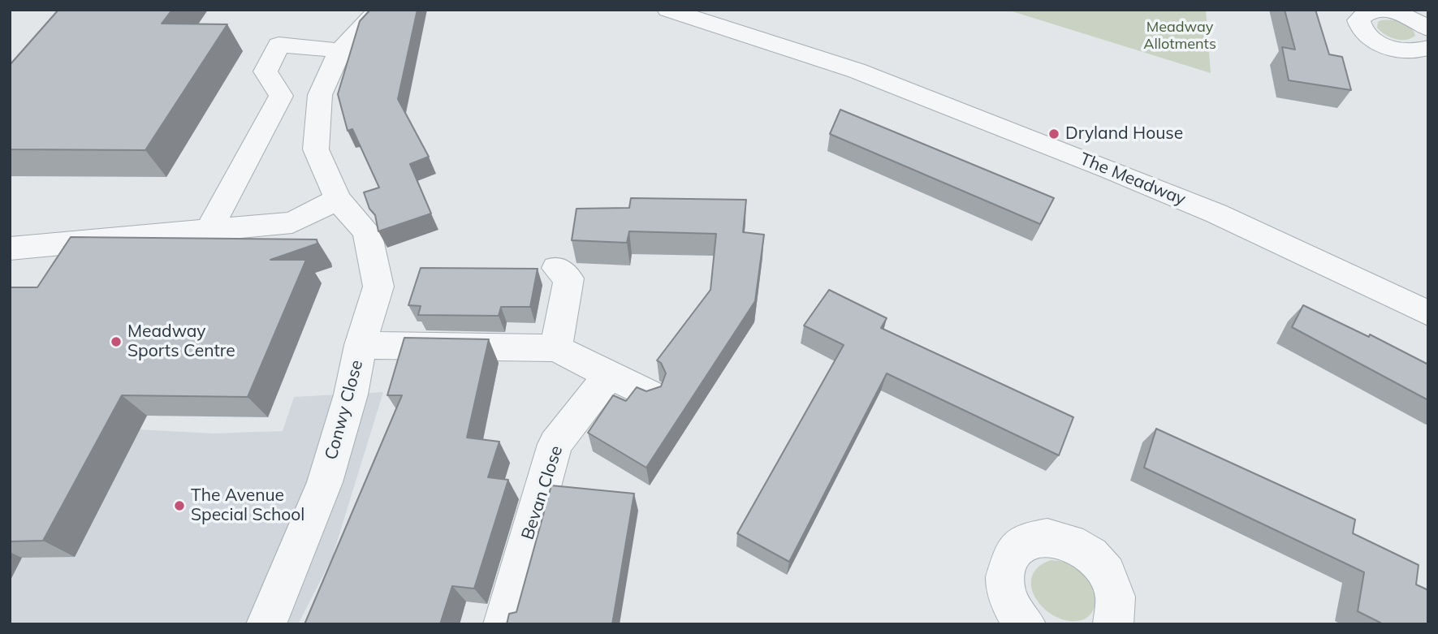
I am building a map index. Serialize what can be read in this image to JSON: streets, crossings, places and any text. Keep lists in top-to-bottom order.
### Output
{
  "streets": {
    "street": ["The Meadway", "Conwy Close", "Bevan Close"]
  },
  "parks": ["Meadway Allotments"],
  "places": ["Dryland House", "Meadway Sports Centre", "The Avenue Special School"]
}
